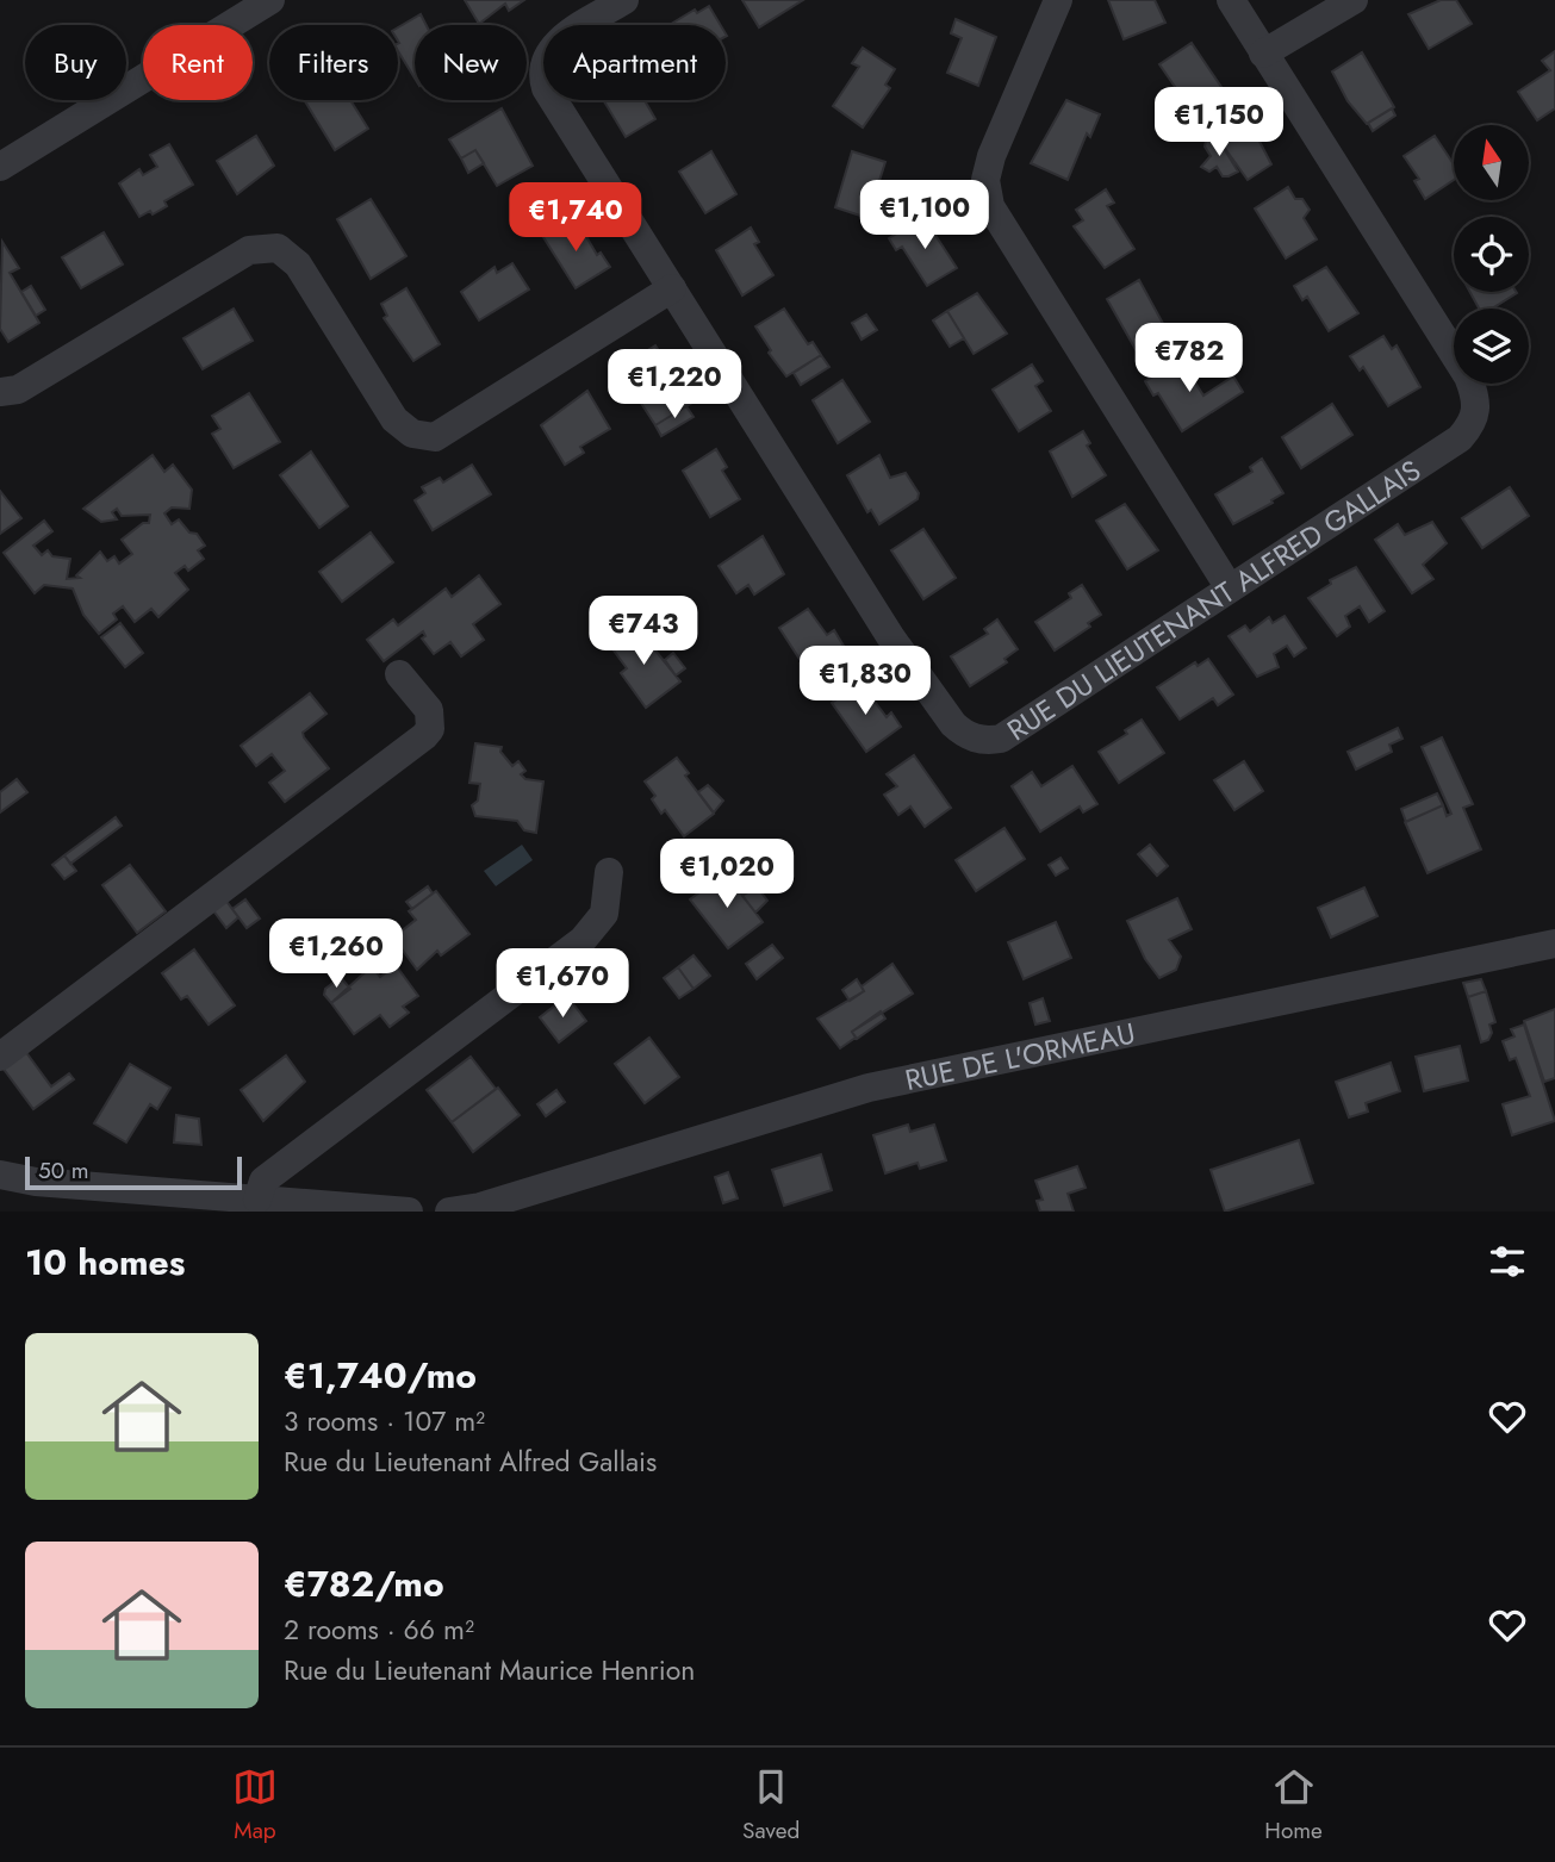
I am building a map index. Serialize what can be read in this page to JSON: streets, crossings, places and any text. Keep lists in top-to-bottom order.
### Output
{
  "streets": {
    "street": ["RUE DU LIEUTENANT ALFRED GALLAIS", "RUE DE L'ORMEAU"]
  },
  "scale_bar": "50 m",
  "north": "top",
  "page": {
    "chip": [
      "Buy",
      "Rent",
      "Filters",
      "New",
      "Apartment"
    ],
    "price": [
      "€1,150",
      "€1,100",
      "€1,740",
      "€782",
      "€1,220",
      "€743",
      "€1,830",
      "€1,020",
      "€1,260",
      "€1,670"
    ],
    "scale": "50 m",
    "heading": "10 homes",
    "list": [
      {
        "name": "€1,740/mo",
        "note": "3 rooms · 107 m² · Rue du Lieutenant Alfred Gallais"
      },
      {
        "name": "€782/mo",
        "note": "2 rooms · 66 m² · Rue du Lieutenant Maurice Henrion"
      }
    ],
    "tabs": ["Map", "Saved", "Home"]
  }
}
